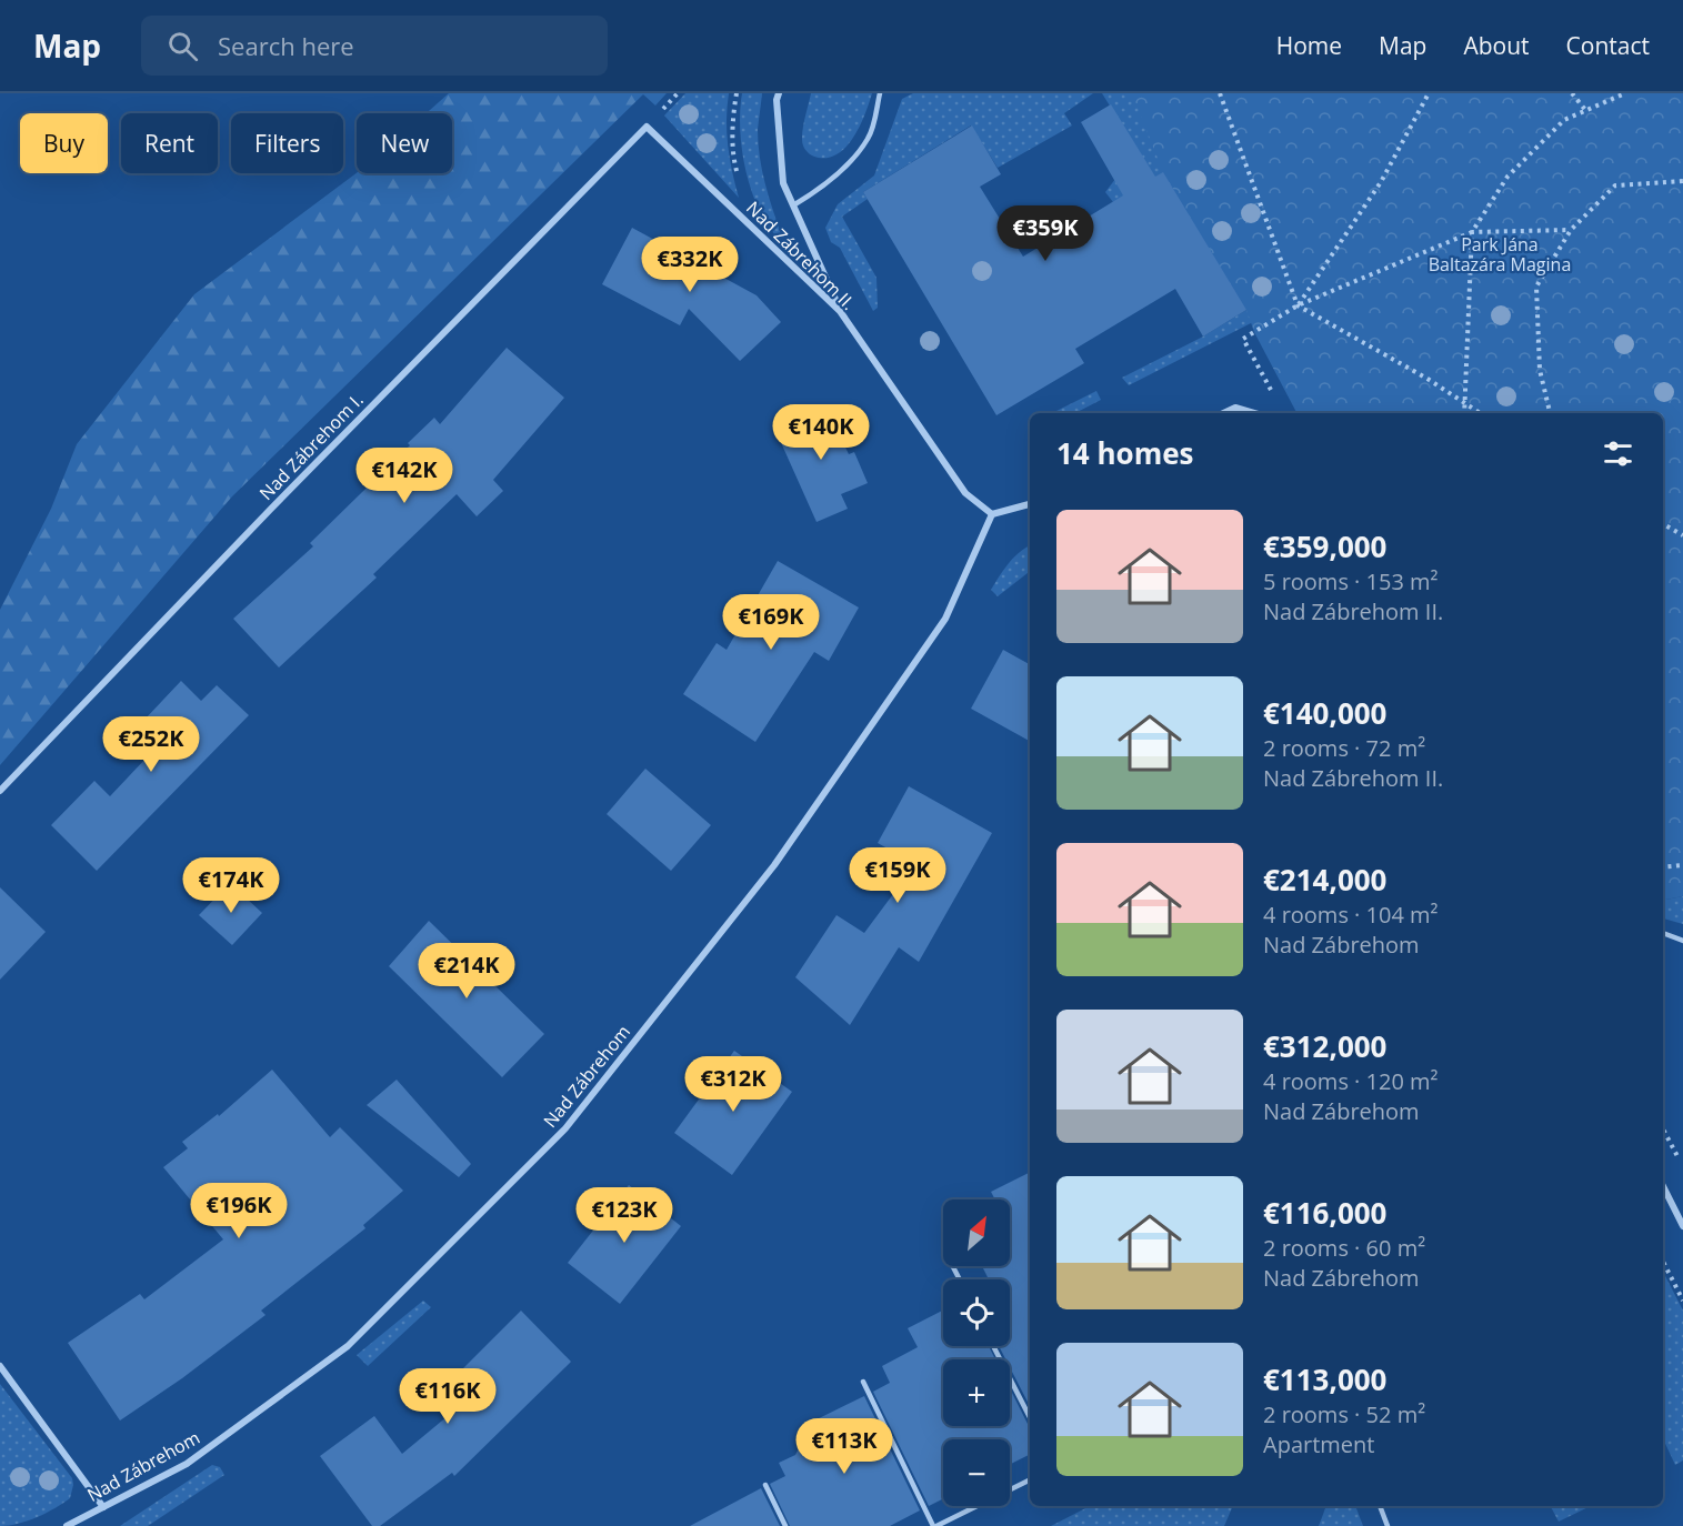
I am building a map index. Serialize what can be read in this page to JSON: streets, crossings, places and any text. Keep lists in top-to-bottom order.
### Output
{
  "streets": {
    "street": ["Nad Zábrehom II.", "Nad Zábrehom I.", "Nad Zábrehom"]
  },
  "crossings": [
    ["Nad Zábrehom II.", "Nad Zábrehom I."],
    ["Nad Zábrehom II.", "Nad Zábrehom"]
  ],
  "parks": ["Park Jána Baltazára Magina"],
  "north": "top right",
  "page": {
    "header": "Map",
    "search": "Search here",
    "nav": [
      "Home",
      "Map",
      "About",
      "Contact"
    ],
    "chip": [
      "Buy",
      "Rent",
      "Filters",
      "New"
    ],
    "price": [
      "€359K",
      "€332K",
      "€140K",
      "€142K",
      "€169K",
      "€252K",
      "€159K",
      "€174K",
      "€214K",
      "€312K",
      "€196K",
      "€123K",
      "€116K",
      "€113K"
    ],
    "heading": "14 homes",
    "list": [
      {
        "name": "€359,000",
        "note": "5 rooms · 153 m² · Nad Zábrehom II."
      },
      {
        "name": "€140,000",
        "note": "2 rooms · 72 m² · Nad Zábrehom II."
      },
      {
        "name": "€214,000",
        "note": "4 rooms · 104 m² · Nad Zábrehom"
      },
      {
        "name": "€312,000",
        "note": "4 rooms · 120 m² · Nad Zábrehom"
      },
      {
        "name": "€116,000",
        "note": "2 rooms · 60 m² · Nad Zábrehom"
      },
      {
        "name": "€113,000",
        "note": "2 rooms · 52 m² · Apartment"
      }
    ],
    "map_buttons": ["+", "−"]
  }
}
